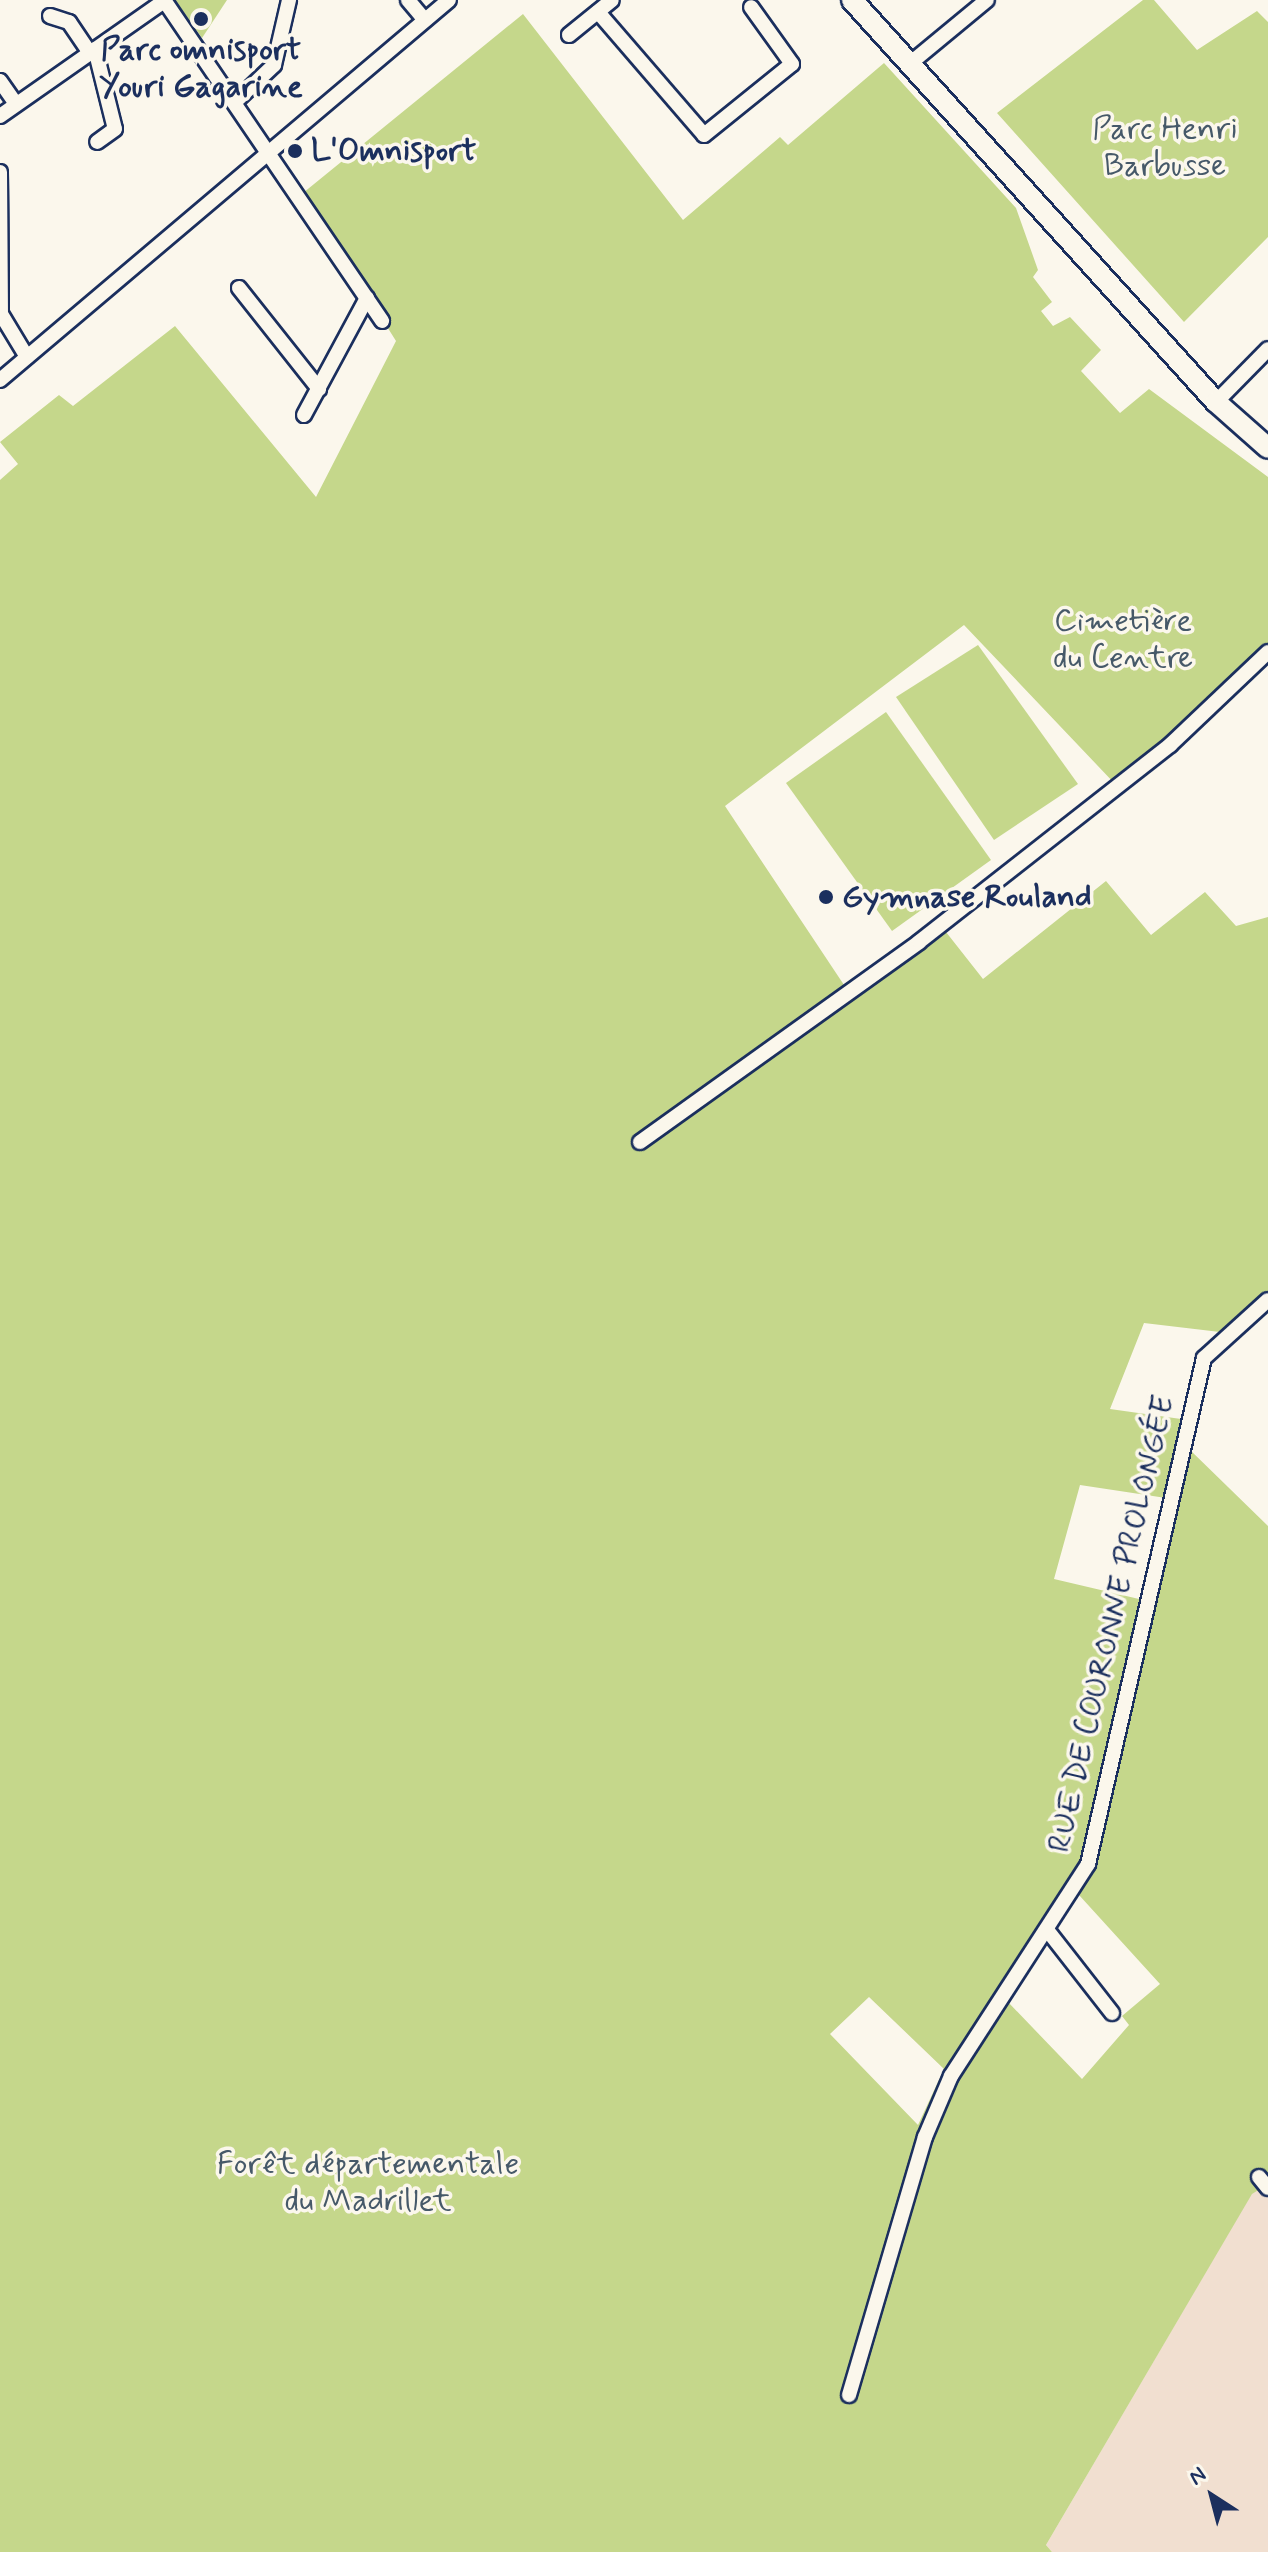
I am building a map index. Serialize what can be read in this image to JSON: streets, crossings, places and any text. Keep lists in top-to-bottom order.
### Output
{
  "streets": {
    "street": ["RUE DE COURONNE PROLONGÉE"]
  },
  "parks": ["Parc Henri Barbusse", "Cimetière du Centre", "Forêt départementale du Madrillet"],
  "places": ["Parc omnisport Youri Gagarine", "L'Omnisport", "Gymnase Rouland"],
  "north": "top left"
}
